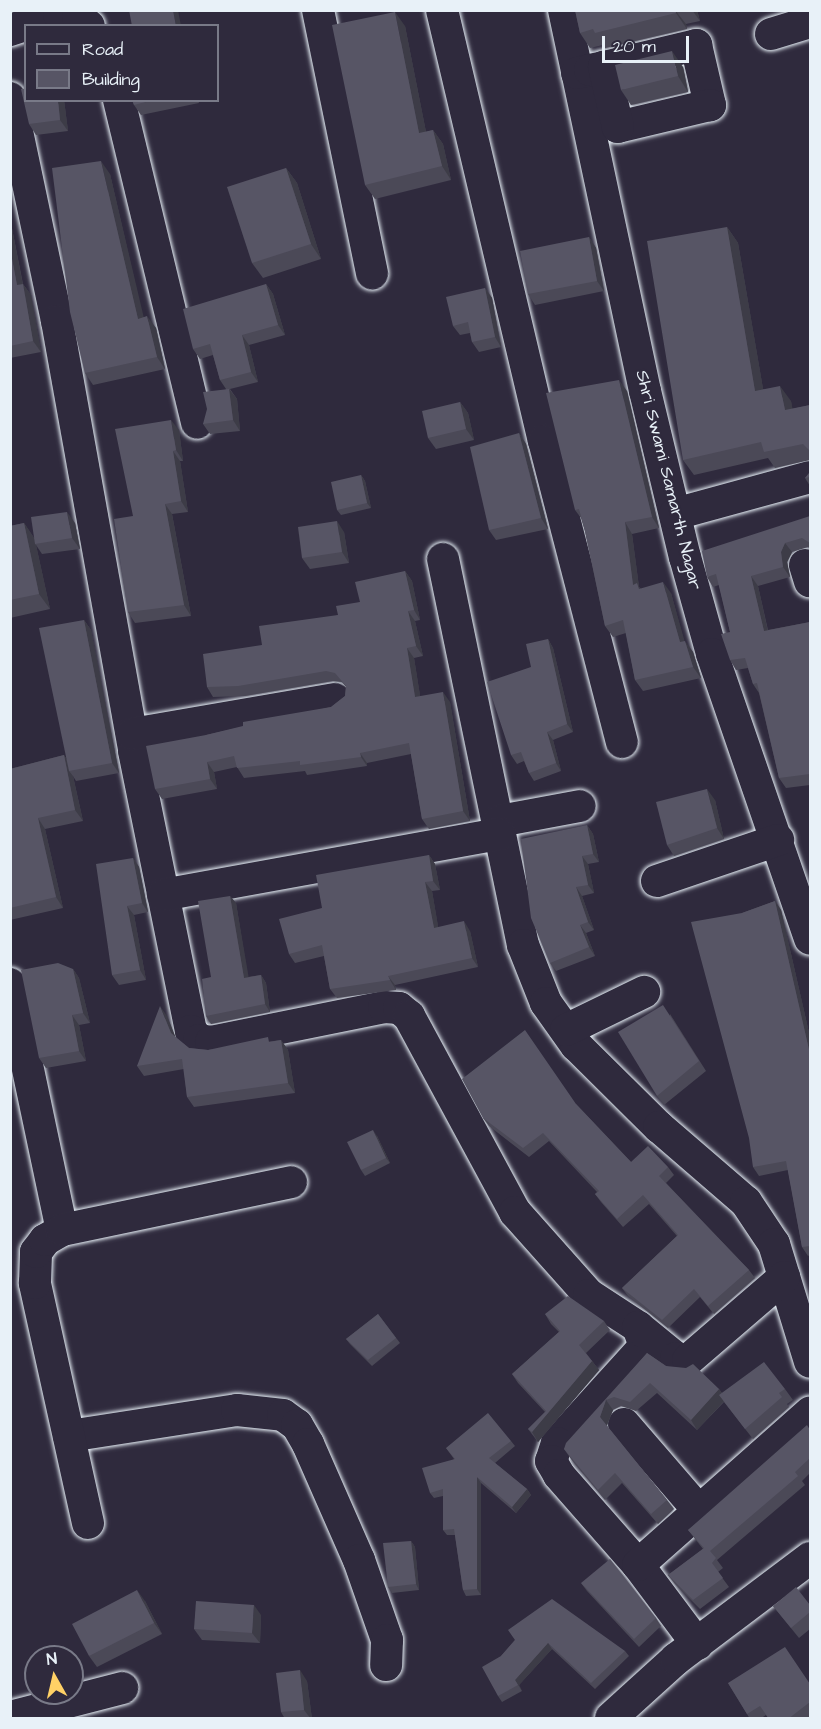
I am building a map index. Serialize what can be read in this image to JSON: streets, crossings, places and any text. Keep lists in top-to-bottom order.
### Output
{
  "streets": {
    "street": ["Shri Swami Samarth Nagar"]
  },
  "legend": ["Road", "Building"],
  "scale_bar": "20 m",
  "north": "top"
}
